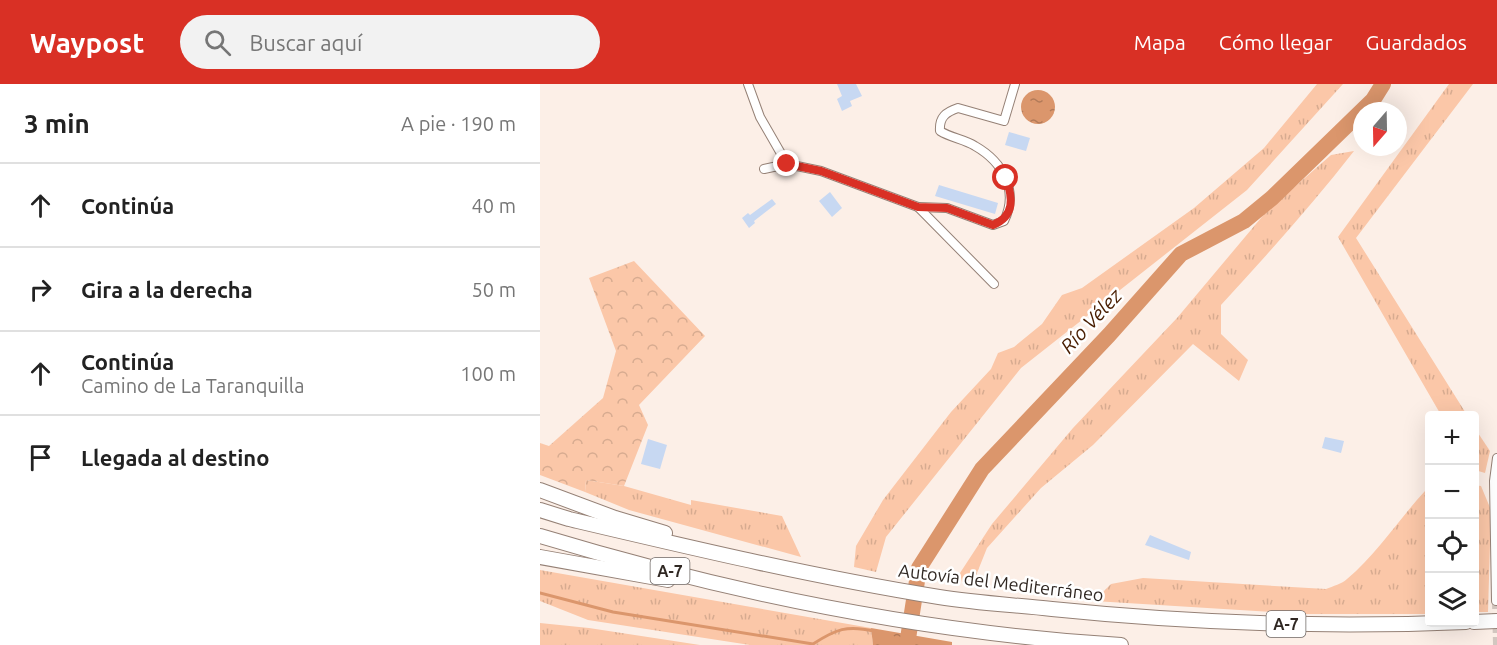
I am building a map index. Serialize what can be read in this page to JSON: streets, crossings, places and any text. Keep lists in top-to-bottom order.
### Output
{
  "streets": {
    "highway": ["A-7", "Autovía del Mediterráneo"]
  },
  "water": ["Río Vélez"],
  "north": "bottom",
  "page": {
    "header": "Waypost",
    "search": "Buscar aquí",
    "nav": ["Mapa", "Cómo llegar", "Guardados"],
    "heading": ["3 min", "A pie · 190 m"],
    "list": [
      ["Continúa", "40 m"],
      ["Gira a la derecha", "50 m"],
      ["Continúa", "Camino de La Taranquilla", "100 m"],
      "Llegada al destino"
    ],
    "map_buttons": ["+", "−"]
  }
}
